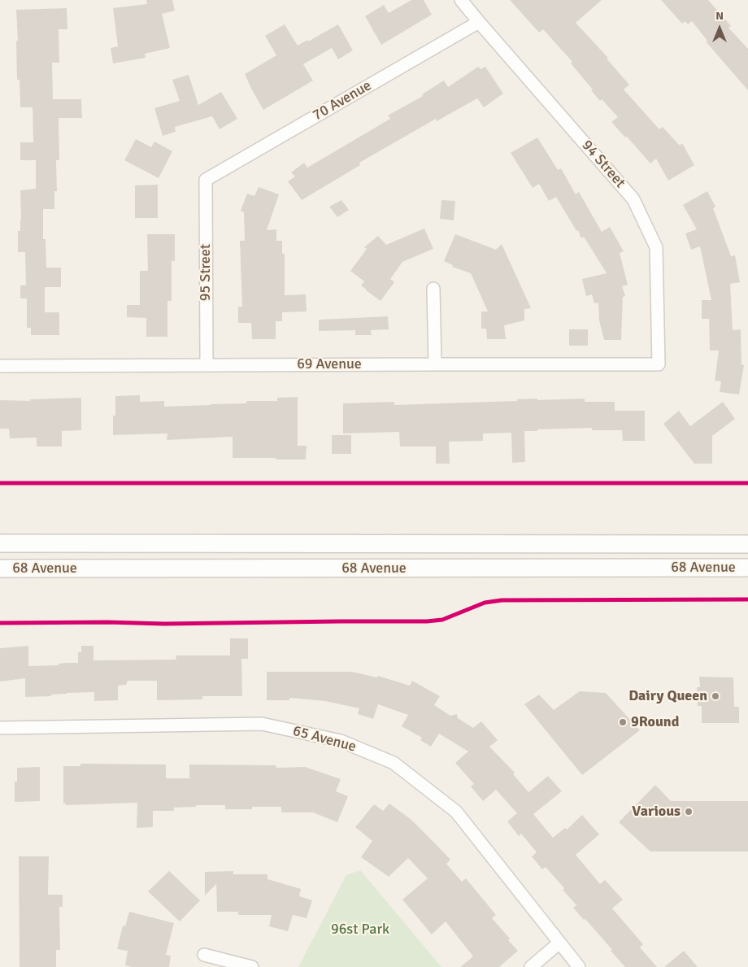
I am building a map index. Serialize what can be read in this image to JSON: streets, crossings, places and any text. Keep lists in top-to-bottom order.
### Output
{
  "streets": {
    "main road": ["68 Avenue"],
    "street": [
      "70 Avenue",
      "94 Street",
      "95 Street",
      "69 Avenue",
      "65 Avenue"
    ]
  },
  "crossings": [
    ["70 Avenue", "94 Street"],
    ["70 Avenue", "95 Street"],
    ["94 Street", "69 Avenue"],
    ["95 Street", "69 Avenue"]
  ],
  "parks": ["96st Park"],
  "places": ["Dairy Queen", "9Round", "Various"],
  "north": "top"
}
